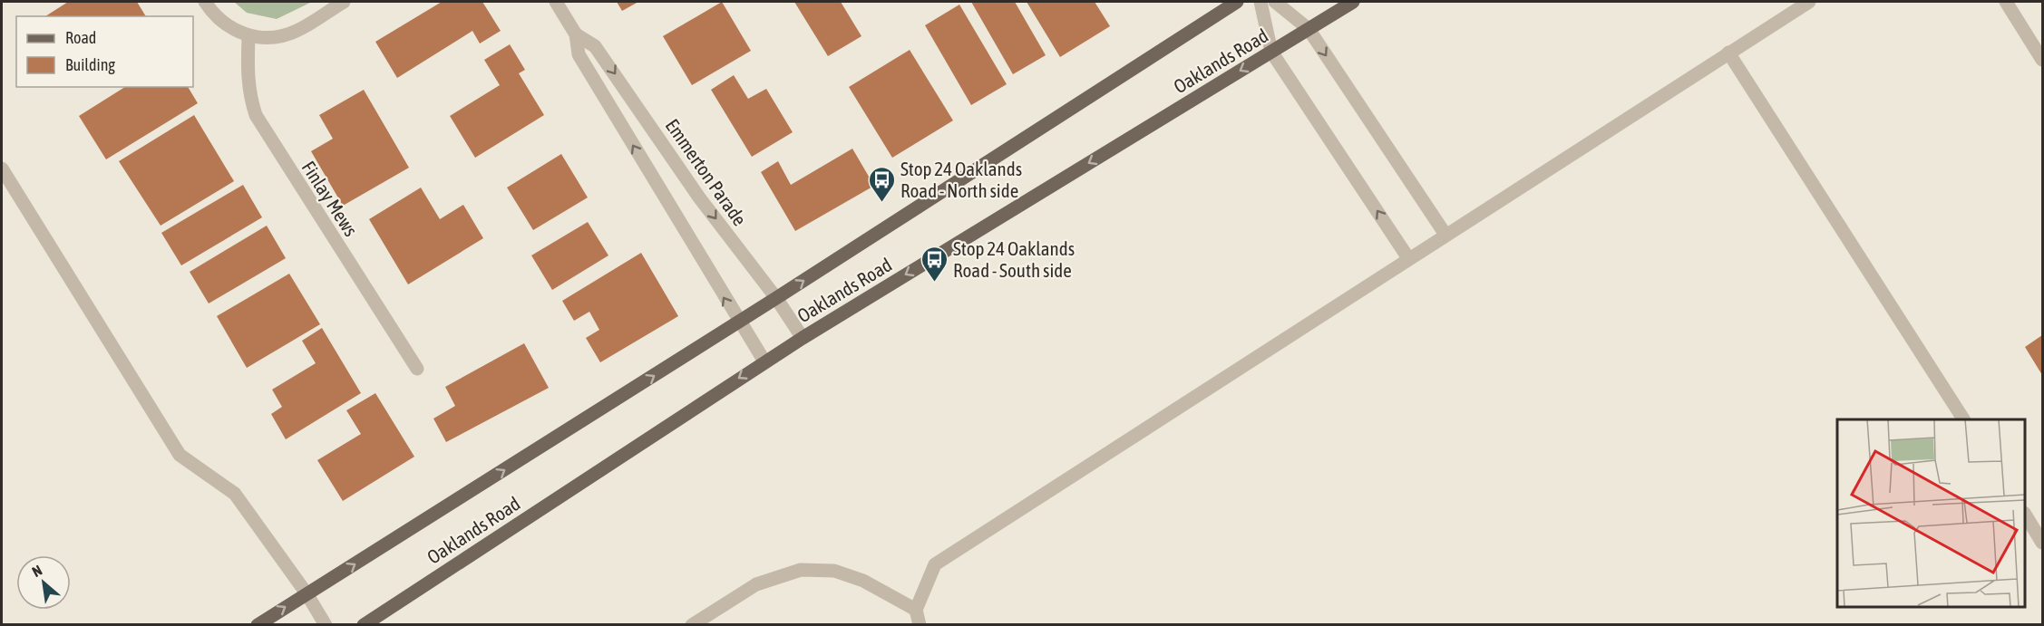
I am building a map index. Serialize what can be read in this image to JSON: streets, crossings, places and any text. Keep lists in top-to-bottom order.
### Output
{
  "streets": {
    "main road": ["Oaklands Road"],
    "street": ["Emmerton Parade", "Finlay Mews"]
  },
  "crossings": [
    ["Oaklands Road", "Emmerton Parade"]
  ],
  "places": {
    "bus stop": ["Stop 24 Oaklands Road - North side", "Stop 24 Oaklands Road - South side"]
  },
  "legend": ["Road", "Building"],
  "north": "top left"
}
